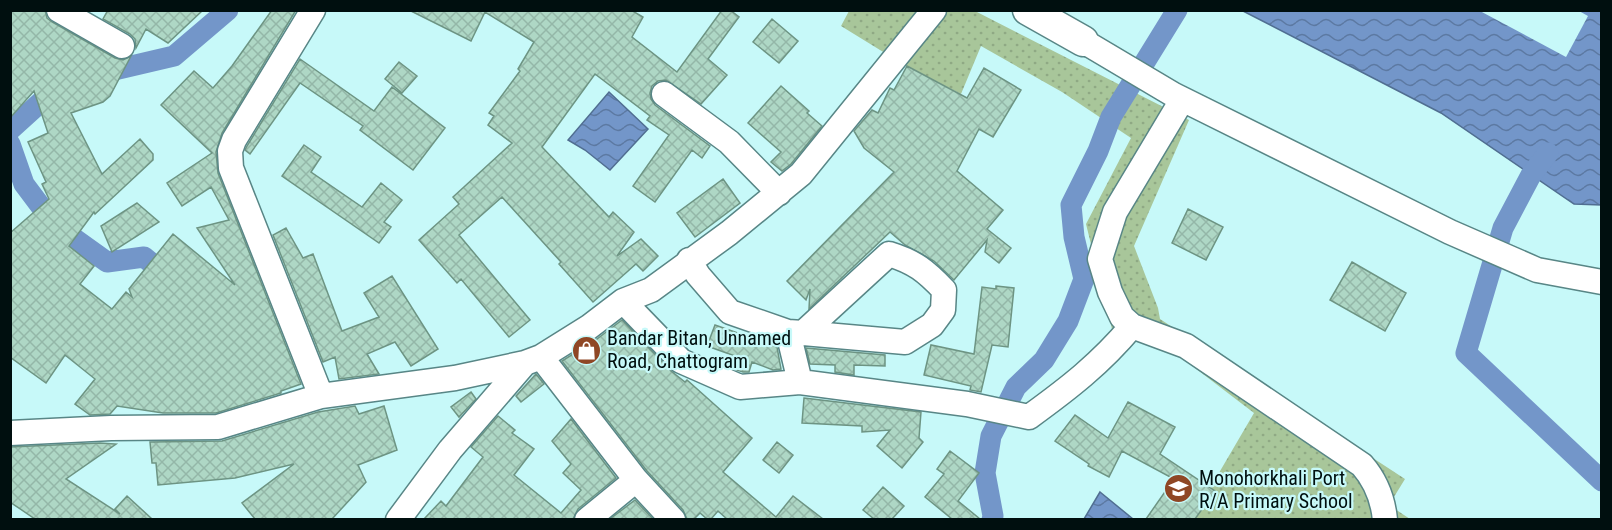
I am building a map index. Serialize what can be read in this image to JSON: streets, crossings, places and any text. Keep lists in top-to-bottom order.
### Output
{
  "places": {
    "shop": ["Bandar Bitan, Unnamed Road, Chattogram"],
    "school or university": ["Monohorkhali Port R/A Primary School"]
  }
}
